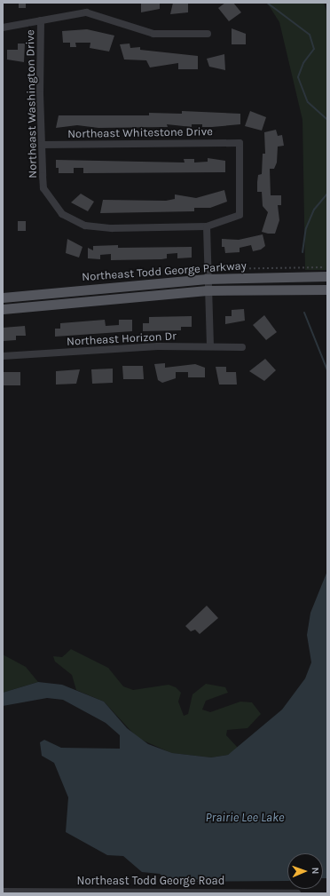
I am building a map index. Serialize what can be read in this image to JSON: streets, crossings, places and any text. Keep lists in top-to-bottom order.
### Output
{
  "streets": {
    "main road": ["Northeast Todd George Parkway"],
    "street": [
      "Northeast Washington Drive",
      "Northeast Whitestone Drive",
      "Northeast Horizon Dr",
      "Northeast Todd George Road"
    ]
  },
  "crossings": [
    ["Northeast Washington Drive", "Northeast Whitestone Drive"]
  ],
  "water": ["Prairie Lee Lake"],
  "north": "right"
}
